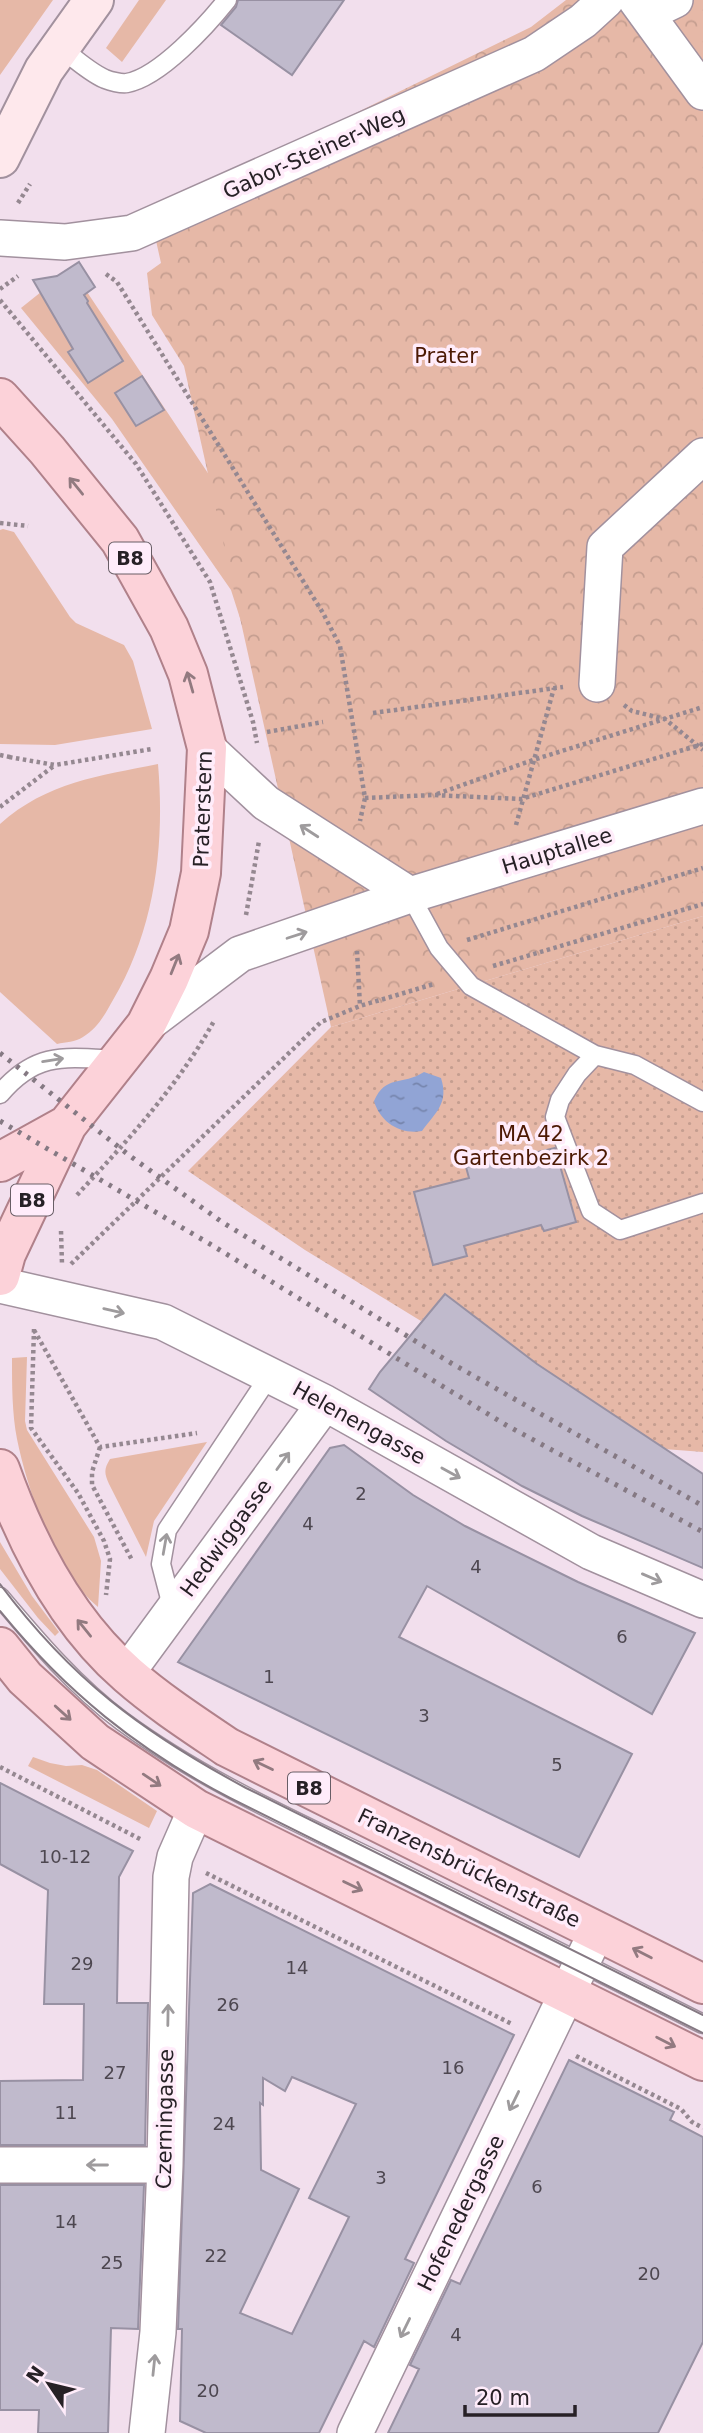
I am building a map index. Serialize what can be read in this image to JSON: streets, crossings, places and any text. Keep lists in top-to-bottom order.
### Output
{
  "streets": {
    "main road": ["B8", "Praterstern", "Franzensbrückenstraße"],
    "street": [
      "Gabor-Steiner-Weg",
      "Hauptallee",
      "Helenengasse",
      "Hedwiggasse",
      "Czerningasse",
      "Hofenedergasse"
    ]
  },
  "crossings": [
    ["B8", "Praterstern"],
    ["Praterstern", "Hauptallee"],
    ["Helenengasse", "Hedwiggasse"],
    ["Hedwiggasse", "Franzensbrückenstraße"],
    ["Franzensbrückenstraße", "Czerningasse"],
    ["Franzensbrückenstraße", "Hofenedergasse"]
  ],
  "one_way": [
    "Praterstern",
    "Hauptallee",
    "Helenengasse",
    "Hedwiggasse",
    "Czerningasse",
    "Hofenedergasse"
  ],
  "parks": ["Prater", "MA 42 Gartenbezirk 2"],
  "house_numbers": [
    "2",
    "4",
    "4",
    "6",
    "1",
    "3",
    "5",
    "10-12",
    "29",
    "14",
    "26",
    "16",
    "27",
    "11",
    "24",
    "3",
    "6",
    "14",
    "22",
    "25",
    "20",
    "4",
    "20"
  ],
  "scale_bar": "20 m",
  "north": "top left"
}
